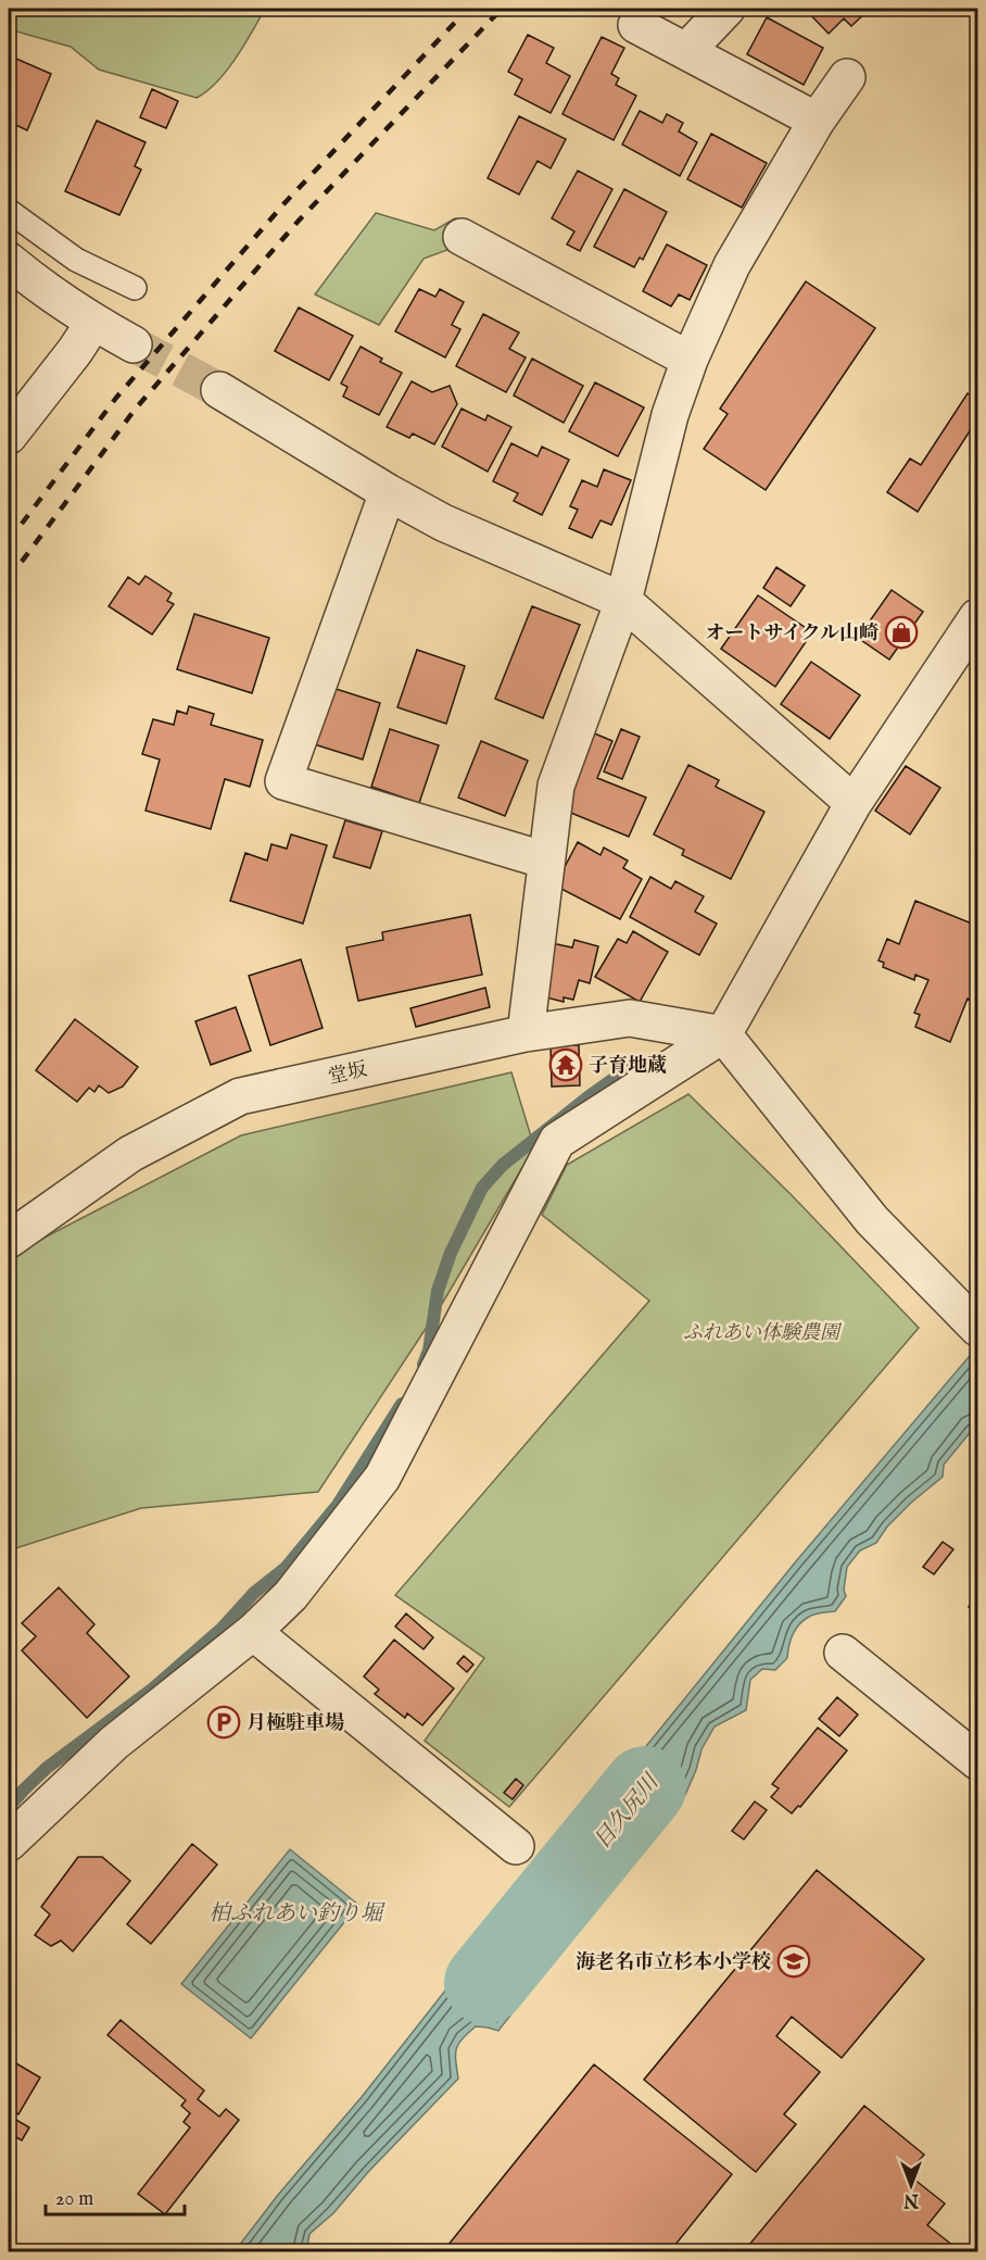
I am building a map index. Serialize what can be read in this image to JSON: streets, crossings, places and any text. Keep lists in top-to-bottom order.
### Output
{
  "streets": {
    "street": ["堂坂"]
  },
  "water": ["目久尻川", "柏ふれあい釣り堀"],
  "parks": ["ふれあい体験農園"],
  "places": {
    "shop": ["オートサイクル山崎"],
    "temple": ["子育地蔵"],
    "parking": ["月極駐車場"],
    "school or university": ["海老名市立杉本小学校"]
  },
  "scale_bar": "20 m",
  "north": "bottom"
}
